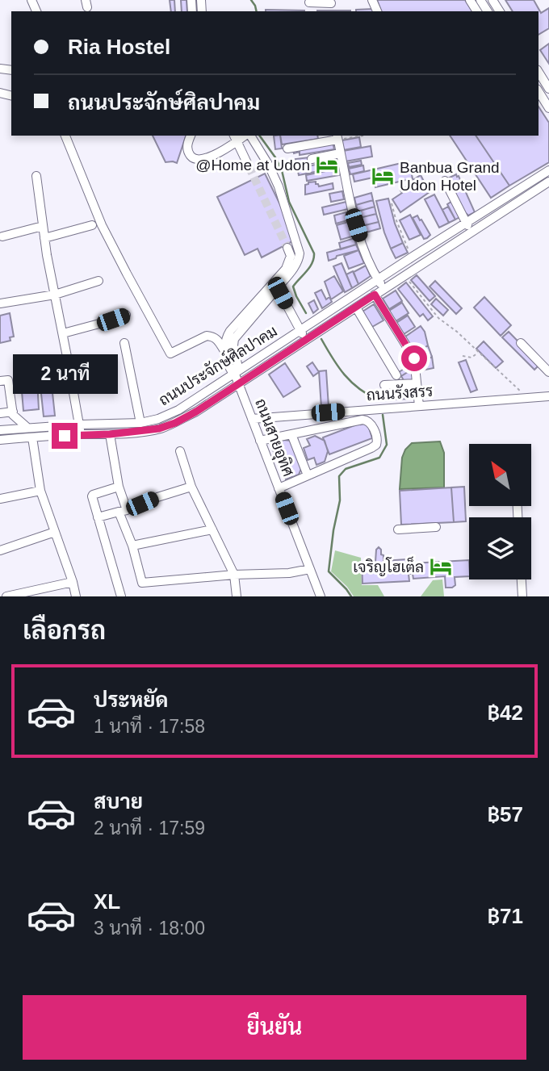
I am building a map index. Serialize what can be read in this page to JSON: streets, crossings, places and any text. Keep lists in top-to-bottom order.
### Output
{
  "streets": {
    "street": ["ถนนประจักษ์ศิลปาคม", "ถนนรังสรร", "ถนนสายอุทิศ"]
  },
  "crossings": [
    ["ถนนประจักษ์ศิลปาคม", "ถนนสายอุทิศ"],
    ["ถนนรังสรร", "ถนนสายอุทิศ"]
  ],
  "places": {
    "hotel": ["@Home at Udon", "Banbua Grand Udon Hotel", "เจริญโฮเต็ล"]
  },
  "north": "top left",
  "page": {
    "banner": ["Ria Hostel", "ถนนประจักษ์ศิลปาคม"],
    "bubble": "2 นาที",
    "heading": "เลือกรถ",
    "list": [
      {
        "name": "ประหยัด",
        "note": "1 นาที · 17:58",
        "value": "฿42"
      },
      {
        "name": "สบาย",
        "note": "2 นาที · 17:59",
        "value": "฿57"
      },
      {
        "name": "XL",
        "note": "3 นาที · 18:00",
        "value": "฿71"
      }
    ],
    "buttons": "ยืนยัน"
  }
}
